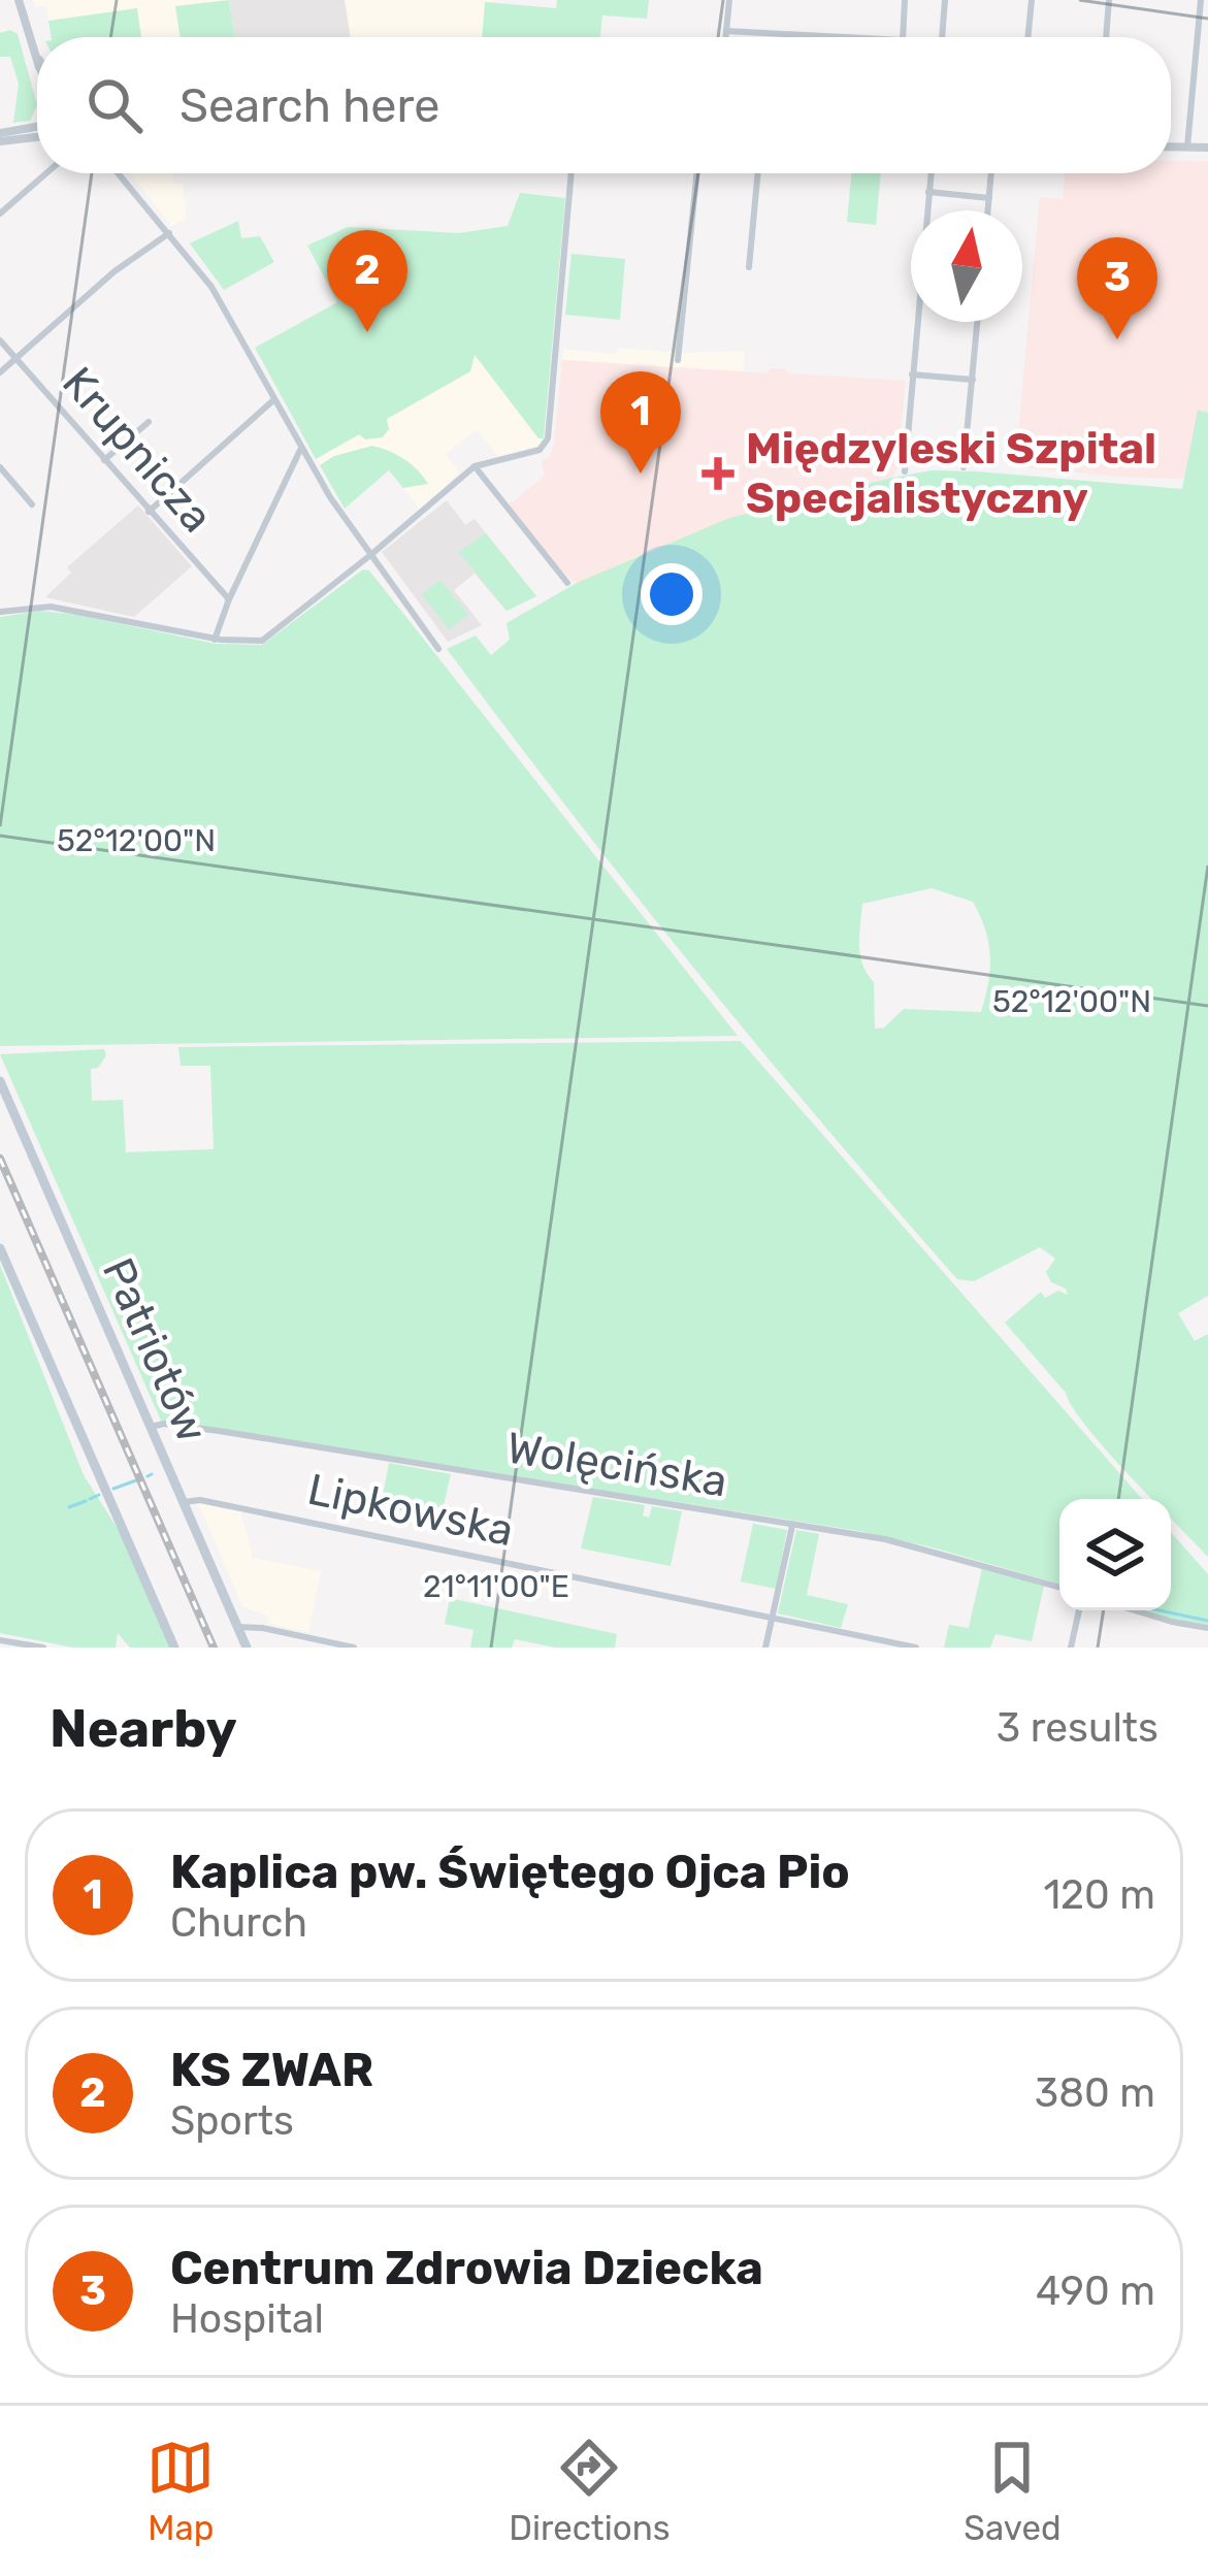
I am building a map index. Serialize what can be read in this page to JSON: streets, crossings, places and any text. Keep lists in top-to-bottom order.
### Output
{
  "streets": {
    "main road": ["Patriotów"],
    "street": ["Krupnicza", "Wolęcińska", "Lipkowska"]
  },
  "crossings": [
    ["Patriotów", "Wolęcińska"],
    ["Patriotów", "Lipkowska"]
  ],
  "places": {
    "health": ["Międzyleski Szpital Specjalistyczny"]
  },
  "north": "top",
  "page": {
    "search": "Search here",
    "pins": ["2", "3", "1"],
    "heading": ["Nearby", "3 results"],
    "list": [
      {
        "mark": "1",
        "name": "Kaplica pw. Świętego Ojca Pio",
        "note": "Church",
        "value": "120 m"
      },
      {
        "mark": "2",
        "name": "KS ZWAR",
        "note": "Sports",
        "value": "380 m"
      },
      {
        "mark": "3",
        "name": "Centrum Zdrowia Dziecka",
        "note": "Hospital",
        "value": "490 m"
      }
    ],
    "nav": ["Map", "Directions", "Saved"]
  },
  "coordinates": ["52°12'00\"N", "21°11'00\"E"]
}
